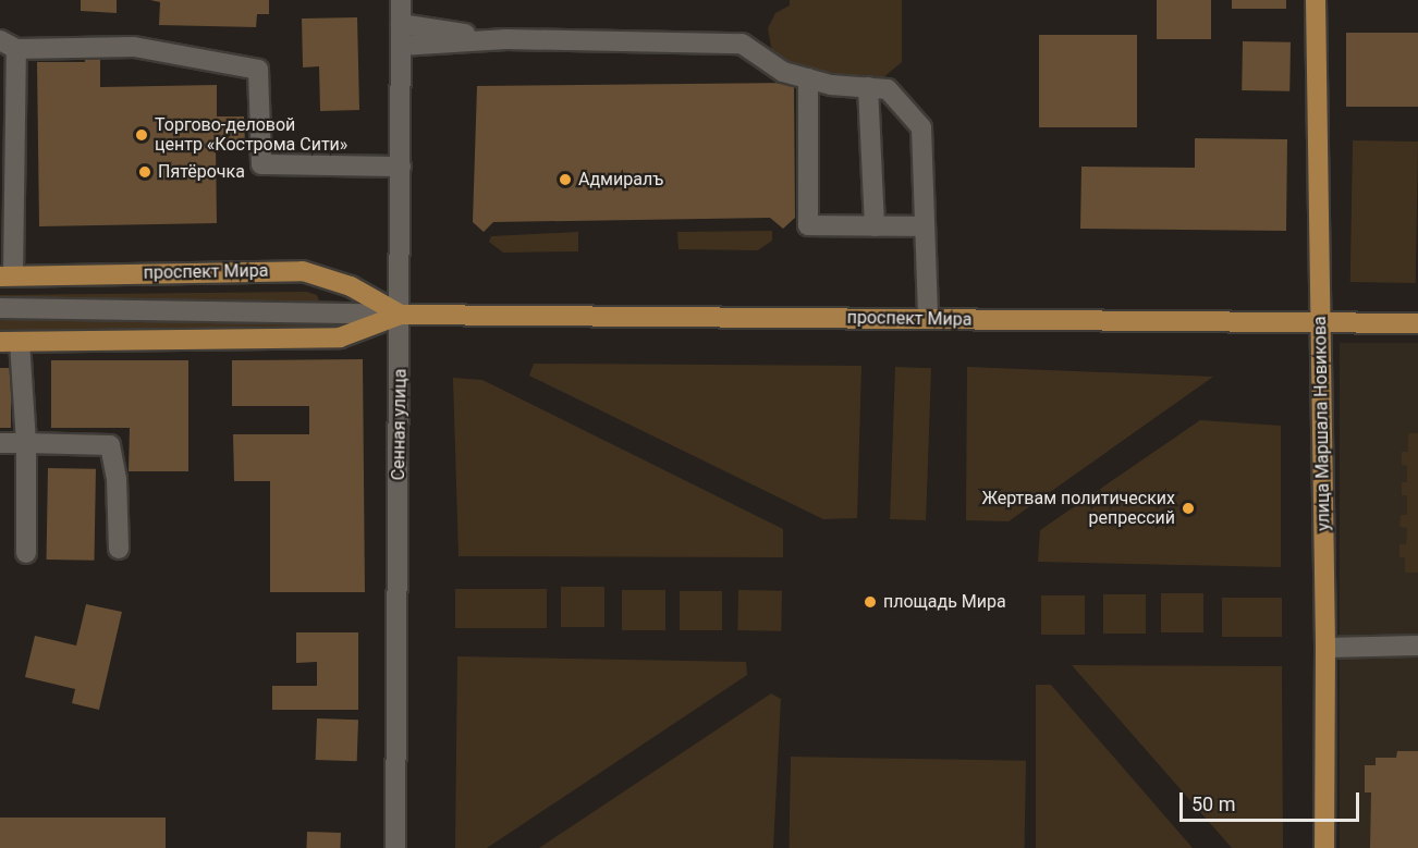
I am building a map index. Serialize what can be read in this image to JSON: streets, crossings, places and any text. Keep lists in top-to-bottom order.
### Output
{
  "streets": {
    "main road": ["проспект Мира", "улица Маршала Новикова"],
    "street": ["Сенная улица"]
  },
  "crossings": [
    ["проспект Мира", "улица Маршала Новикова"],
    ["проспект Мира", "Сенная улица"]
  ],
  "places": [
    "Торгово-деловой центр «Кострома Сити»",
    "Пятёрочка",
    "Адмиралъ",
    "Жертвам политических репрессий",
    "площадь Мира"
  ],
  "scale_bar": "50 m"
}
